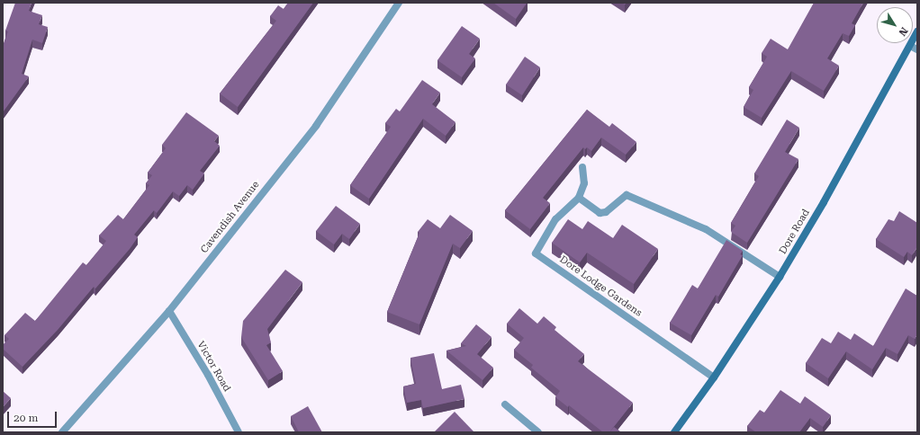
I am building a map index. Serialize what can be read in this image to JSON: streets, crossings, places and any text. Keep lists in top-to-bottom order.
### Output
{
  "streets": {
    "street": [
      "Cavendish Avenue",
      "Dore Road",
      "Dore Lodge Gardens",
      "Victor Road"
    ]
  },
  "crossings": [
    ["Cavendish Avenue", "Victor Road"],
    ["Dore Road", "Dore Lodge Gardens"]
  ],
  "scale_bar": "20 m",
  "north": "bottom right"
}
